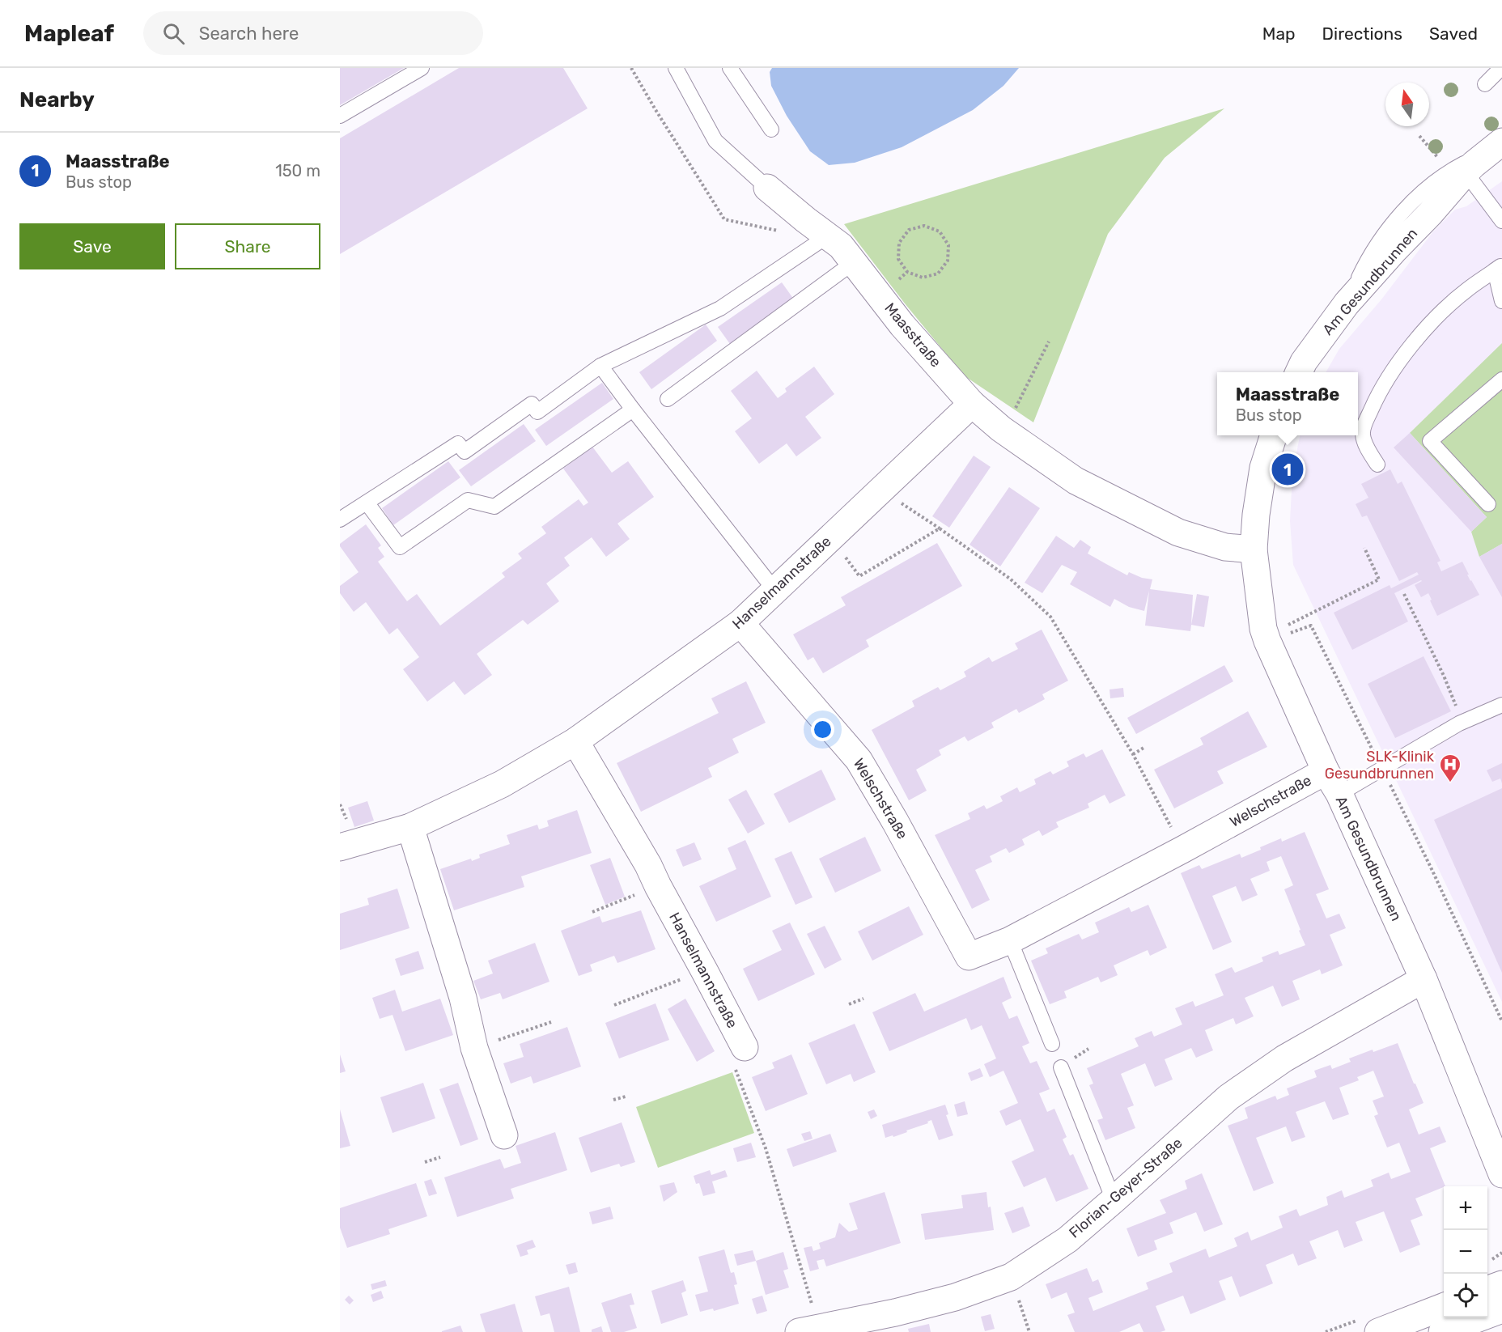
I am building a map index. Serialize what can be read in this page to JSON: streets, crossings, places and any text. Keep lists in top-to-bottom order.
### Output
{
  "streets": {
    "street": [
      "Am Gesundbrunnen",
      "Maasstraße",
      "Hanselmannstraße",
      "Welschstraße",
      "Florian-Geyer-Straße"
    ]
  },
  "crossings": [
    ["Am Gesundbrunnen", "Maasstraße"],
    ["Am Gesundbrunnen", "Welschstraße"],
    ["Am Gesundbrunnen", "Florian-Geyer-Straße"],
    ["Maasstraße", "Hanselmannstraße"],
    ["Hanselmannstraße", "Welschstraße"]
  ],
  "places": {
    "hospital": ["SLK-Klinik Gesundbrunnen"]
  },
  "north": "top",
  "page": {
    "header": "Mapleaf",
    "search": "Search here",
    "nav": ["Map", "Directions", "Saved"],
    "heading": "Nearby",
    "list": [
      {
        "mark": "1",
        "name": "Maasstraße",
        "note": "Bus stop",
        "value": "150 m"
      }
    ],
    "buttons": ["Save", "Share"],
    "popup": ["Maasstraße", "Bus stop"],
    "pins": "1",
    "map_buttons": ["+", "−"]
  }
}
